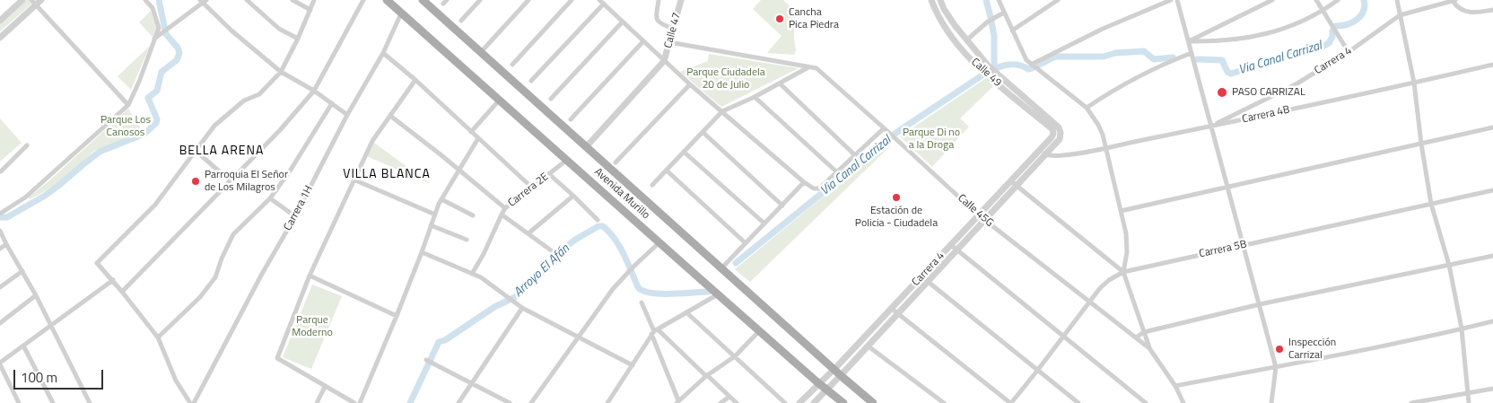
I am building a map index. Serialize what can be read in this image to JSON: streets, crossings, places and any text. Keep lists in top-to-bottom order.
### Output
{
  "streets": {
    "main road": ["Avenida Murillo"],
    "street": [
      "Calle 47",
      "Carrera 4",
      "Calle 49",
      "Carrera 4B",
      "Carrera 2E",
      "Carrera 1H",
      "Calle 45G",
      "Carrera 5B"
    ]
  },
  "crossings": [
    ["Carrera 4", "Calle 49"],
    ["Carrera 4", "Carrera 4B"],
    ["Carrera 4", "Avenida Murillo"],
    ["Carrera 4", "Calle 45G"],
    ["Carrera 2E", "Avenida Murillo"],
    ["Avenida Murillo", "Carrera 1H"],
    ["Calle 45G", "Carrera 5B"]
  ],
  "districts": ["BELLA ARENA", "VILLA BLANCA"],
  "water": ["Via Canal Carrizal", "Arroyo El Afán"],
  "parks": [
    "Parque Ciudadela 20 de Julio",
    "Parque Los Canosos",
    "Parque Di no a la Droga",
    "Parque Moderno"
  ],
  "places": [
    "Cancha Pica Piedra",
    "PASO CARRIZAL",
    "Parroquia El Señor de Los Milagros",
    "Estación de Policia - Ciudadela",
    "Inspección Carrizal"
  ],
  "scale_bar": "100 m"
}
